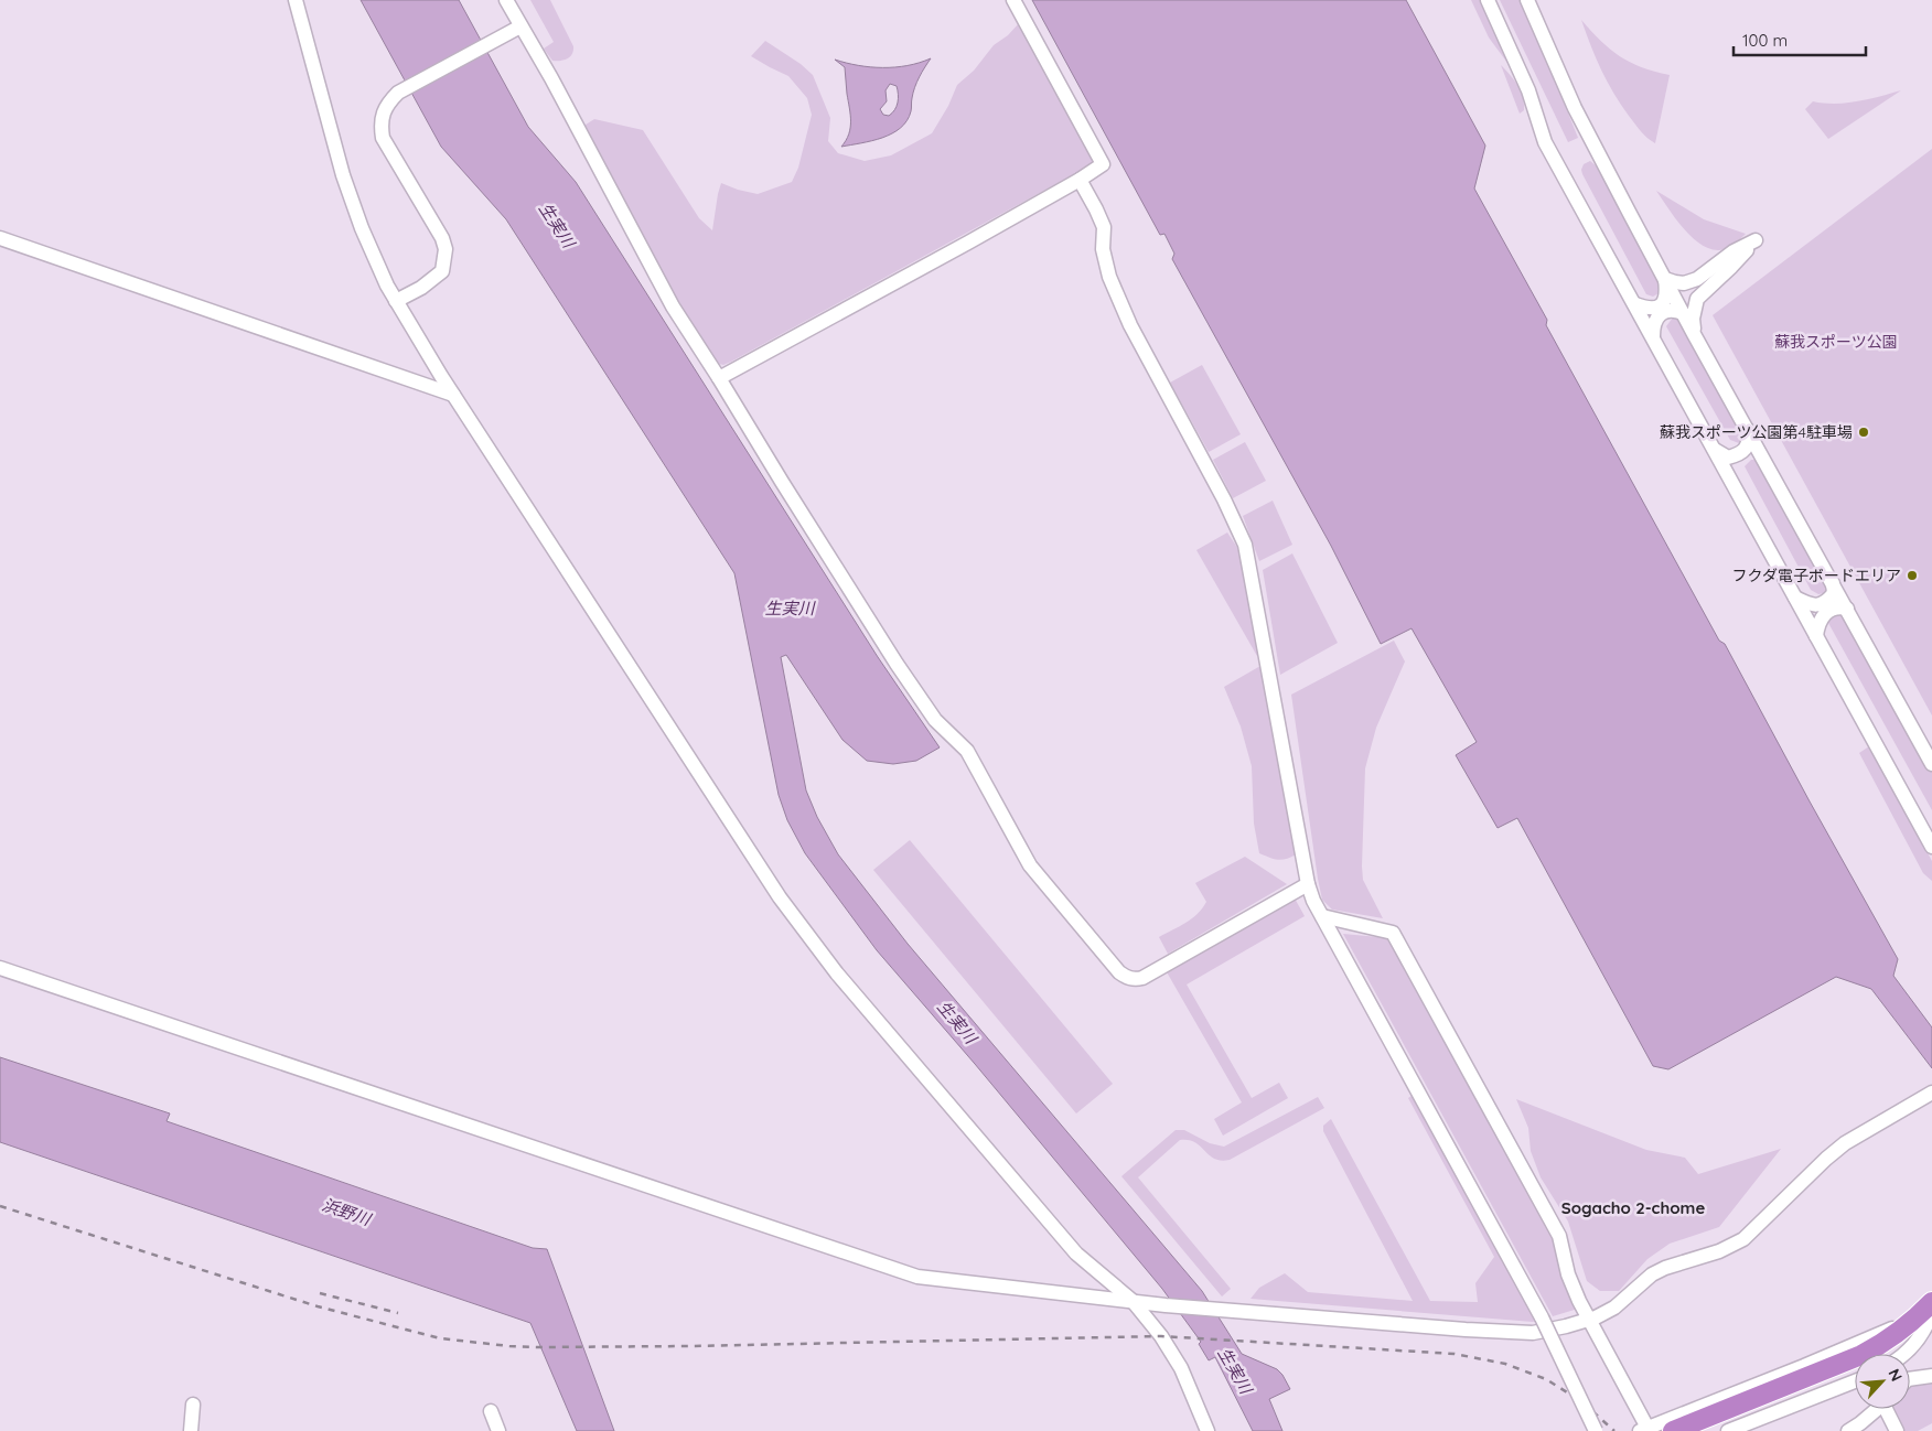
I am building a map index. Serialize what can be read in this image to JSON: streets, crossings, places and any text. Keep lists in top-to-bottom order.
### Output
{
  "districts": ["Sogacho 2-chome"],
  "water": ["生実川", "浜野川"],
  "parks": ["蘇我スポーツ公園"],
  "places": ["蘇我スポーツ公園第4駐車場", "フクダ電子ボードエリア"],
  "scale_bar": "100 m",
  "north": "top right"
}
